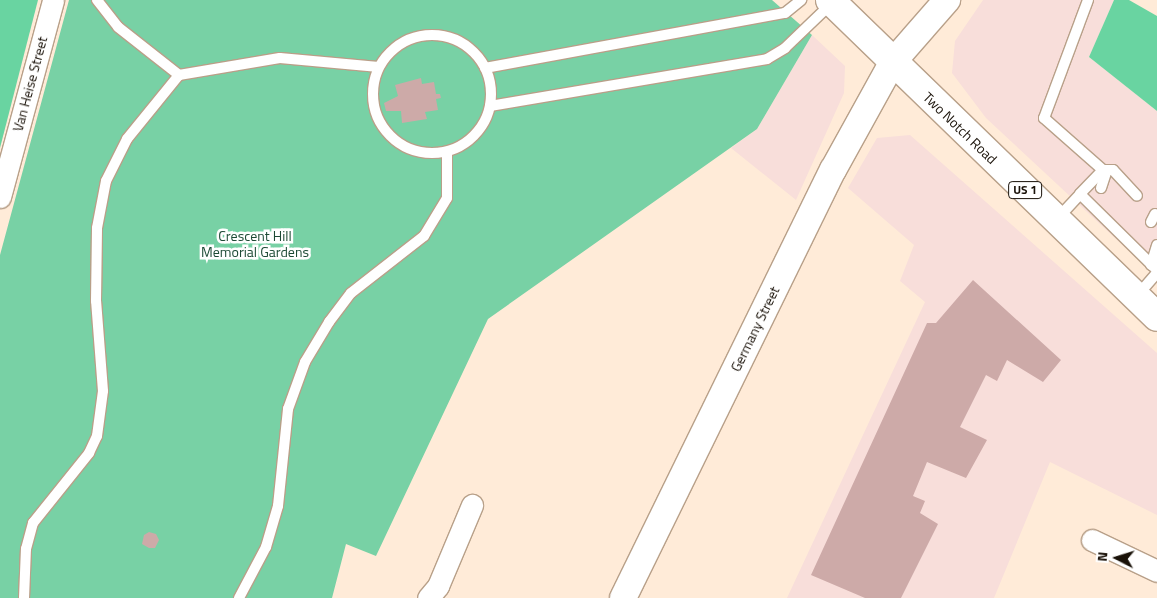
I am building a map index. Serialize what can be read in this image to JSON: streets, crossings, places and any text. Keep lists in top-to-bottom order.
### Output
{
  "streets": {
    "main road": ["Two Notch Road", "US 1"],
    "street": ["Van Heise Street", "Germany Street"]
  },
  "crossings": [
    ["Two Notch Road", "Germany Street"]
  ],
  "parks": ["Crescent Hill Memorial Gardens"],
  "north": "left"
}
